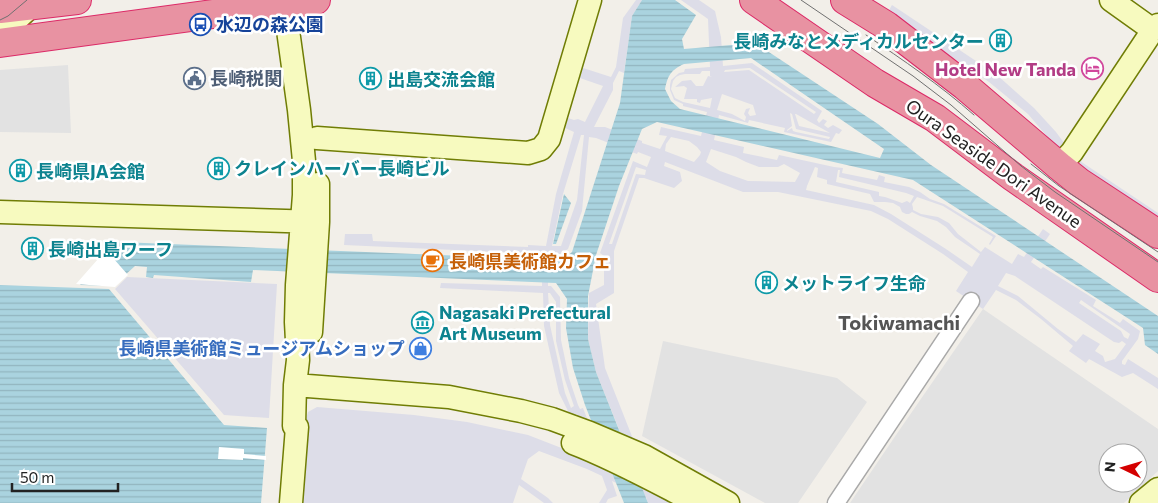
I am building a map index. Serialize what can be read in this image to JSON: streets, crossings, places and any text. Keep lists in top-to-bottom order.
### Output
{
  "streets": {
    "highway": ["Oura Seaside Dori Avenue"]
  },
  "districts": ["Tokiwamachi"],
  "places": {
    "bus stop": ["水辺の森公園"],
    "building": [
      "長崎みなとメディカルセンター",
      "出島交流会館",
      "クレインハーバー長崎ビル",
      "長崎県JA会館",
      "長崎出島ワーフ",
      "メットライフ生命"
    ],
    "hotel": ["Hotel New Tanda"],
    "public building": ["長崎税関"],
    "cafe": ["長崎県美術館カフェ"],
    "museum": ["Nagasaki Prefectural Art Museum"],
    "shop": ["長崎県美術館ミュージアムショップ"]
  },
  "scale_bar": "50 m",
  "north": "left"
}
